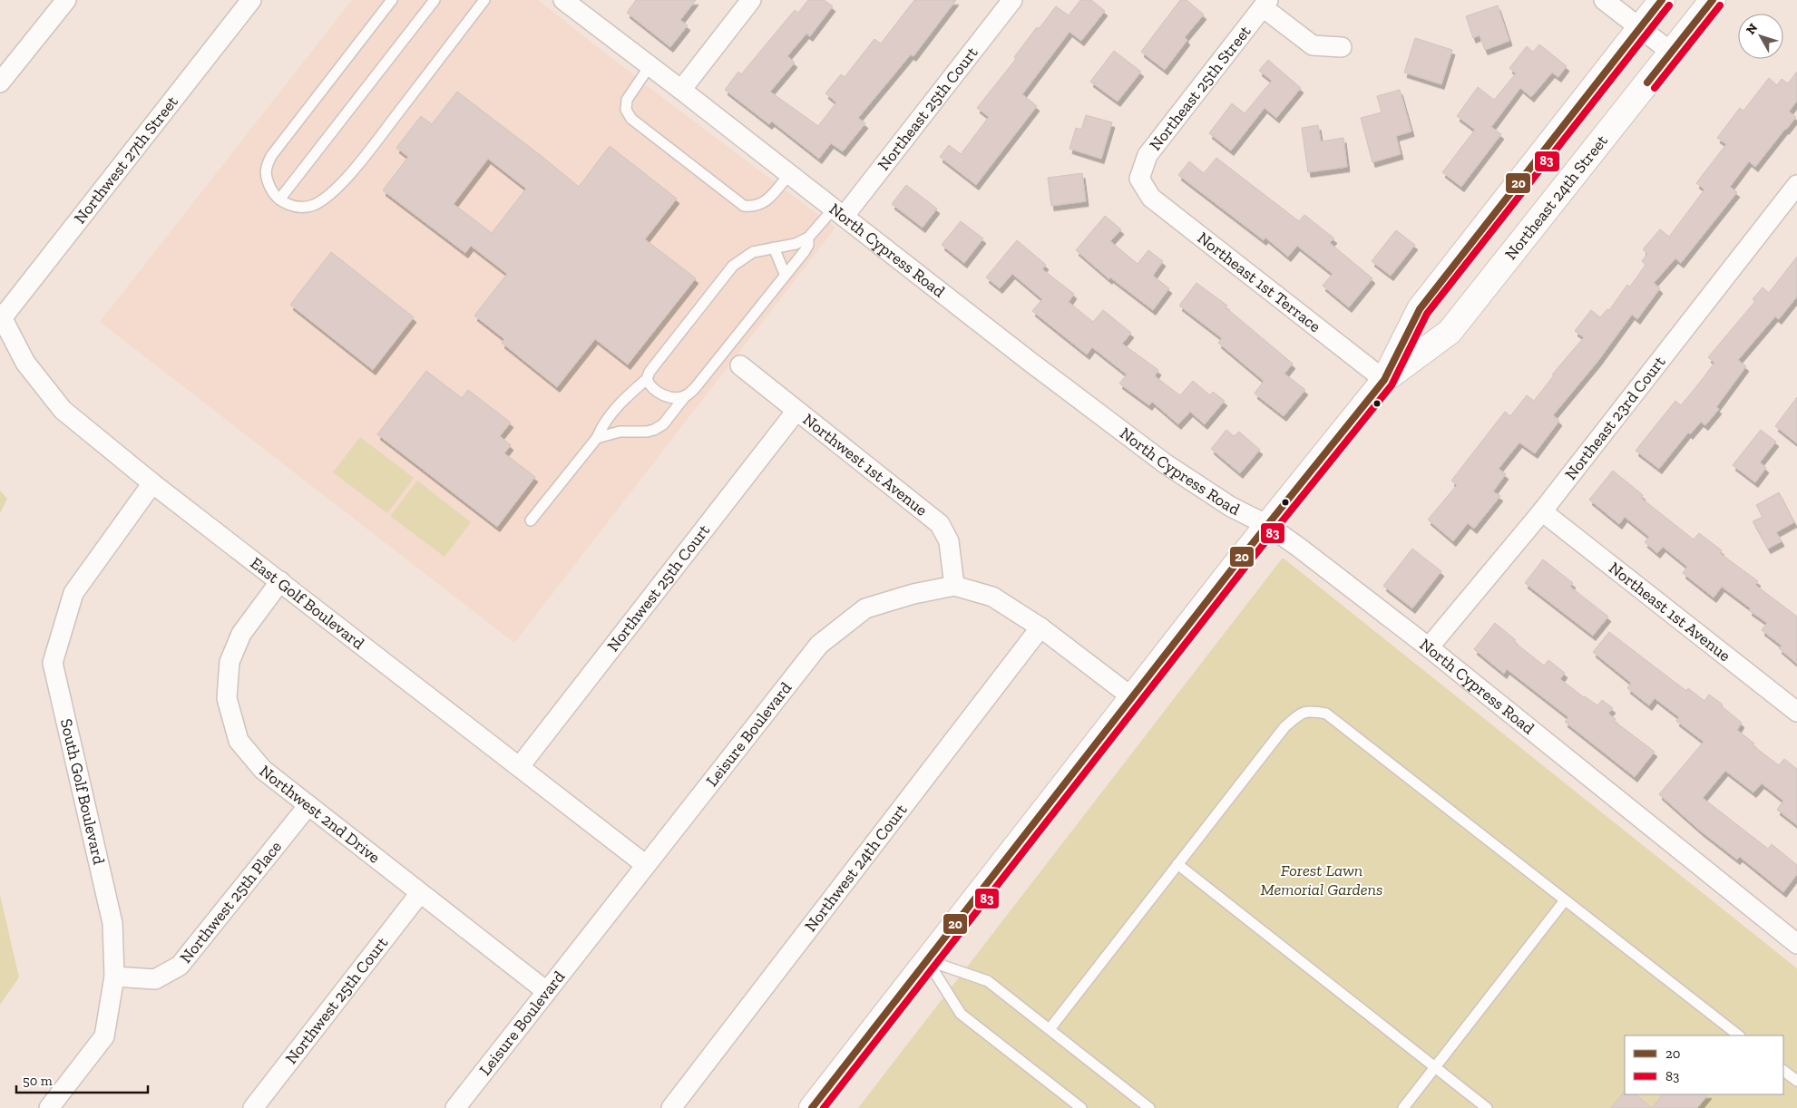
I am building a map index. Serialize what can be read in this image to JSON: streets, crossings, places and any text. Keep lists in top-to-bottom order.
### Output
{
  "streets": {
    "main road": ["Northeast 24th Street"],
    "street": [
      "Northeast 25th Street",
      "Northeast 25th Court",
      "Northwest 27th Street",
      "North Cypress Road",
      "Northeast 1st Terrace",
      "Northeast 23rd Court",
      "Northwest 1st Avenue",
      "Northwest 25th Court",
      "East Golf Boulevard",
      "Northeast 1st Avenue",
      "Leisure Boulevard",
      "South Golf Boulevard",
      "Northwest 2nd Drive",
      "Northwest 24th Court",
      "Northwest 25th Place"
    ]
  },
  "crossings": [
    ["Northeast 25th Street", "Northeast 1st Terrace"],
    ["Northeast 25th Court", "North Cypress Road"],
    ["Northwest 27th Street", "East Golf Boulevard"],
    ["Northeast 24th Street", "North Cypress Road"],
    ["Northeast 24th Street", "Northeast 1st Terrace"],
    ["Northeast 24th Street", "Leisure Boulevard"],
    ["North Cypress Road", "Northeast 23rd Court"],
    ["Northeast 23rd Court", "Northeast 1st Avenue"],
    ["Northwest 1st Avenue", "Northwest 25th Court"],
    ["Northwest 1st Avenue", "Leisure Boulevard"],
    ["Northwest 25th Court", "East Golf Boulevard"],
    ["Northwest 25th Court", "Northwest 2nd Drive"],
    ["East Golf Boulevard", "Leisure Boulevard"],
    ["East Golf Boulevard", "South Golf Boulevard"],
    ["East Golf Boulevard", "Northwest 2nd Drive"],
    ["Leisure Boulevard", "Northwest 2nd Drive"],
    ["Leisure Boulevard", "Northwest 24th Court"],
    ["South Golf Boulevard", "Northwest 25th Place"],
    ["Northwest 2nd Drive", "Northwest 25th Place"]
  ],
  "parks": ["Forest Lawn Memorial Gardens"],
  "lines": ["transit line 20", "transit line 83"],
  "legend": ["20", "83"],
  "scale_bar": "50 m",
  "north": "top left"
}
